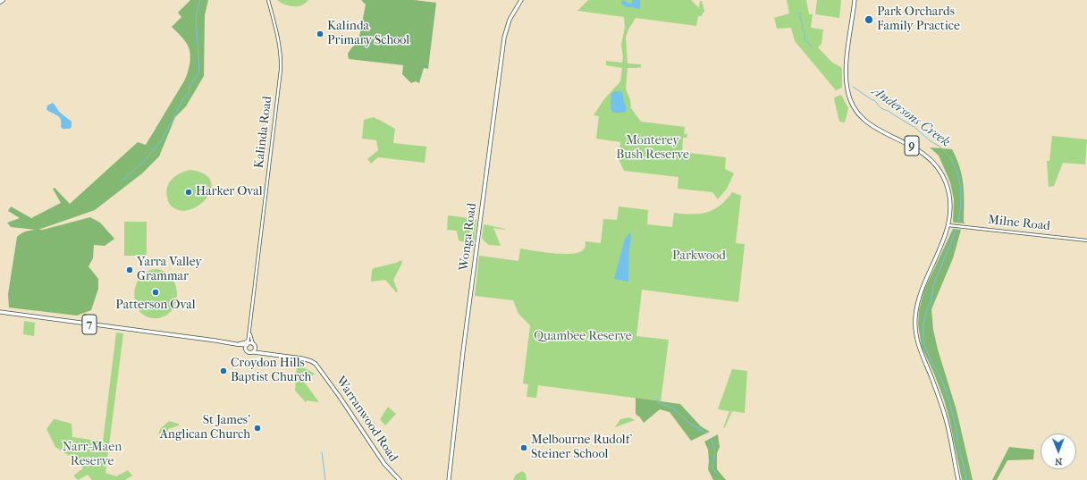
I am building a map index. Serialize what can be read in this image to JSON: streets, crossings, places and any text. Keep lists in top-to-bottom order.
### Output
{
  "streets": {
    "main road": [
      "9",
      "Wonga Road",
      "7",
      "Warranwood Road"
    ],
    "street": ["Kalinda Road", "Milne Road"]
  },
  "crossings": [
    ["Kalinda Road", "7"],
    ["9", "Milne Road"],
    ["7", "Warranwood Road"]
  ],
  "water": ["Andersons Creek"],
  "parks": [
    "Monterey Bush Reserve",
    "Parkwood",
    "Quambee Reserve",
    "Narr-Maen Reserve"
  ],
  "places": [
    "Park Orchards Family Practice",
    "Kalinda Primary School",
    "Harker Oval",
    "Yarra Valley Grammar",
    "Patterson Oval",
    "Croydon Hills Baptist Church",
    "St James' Anglican Church",
    "Melbourne Rudolf Steiner School"
  ],
  "north": "bottom"
}
